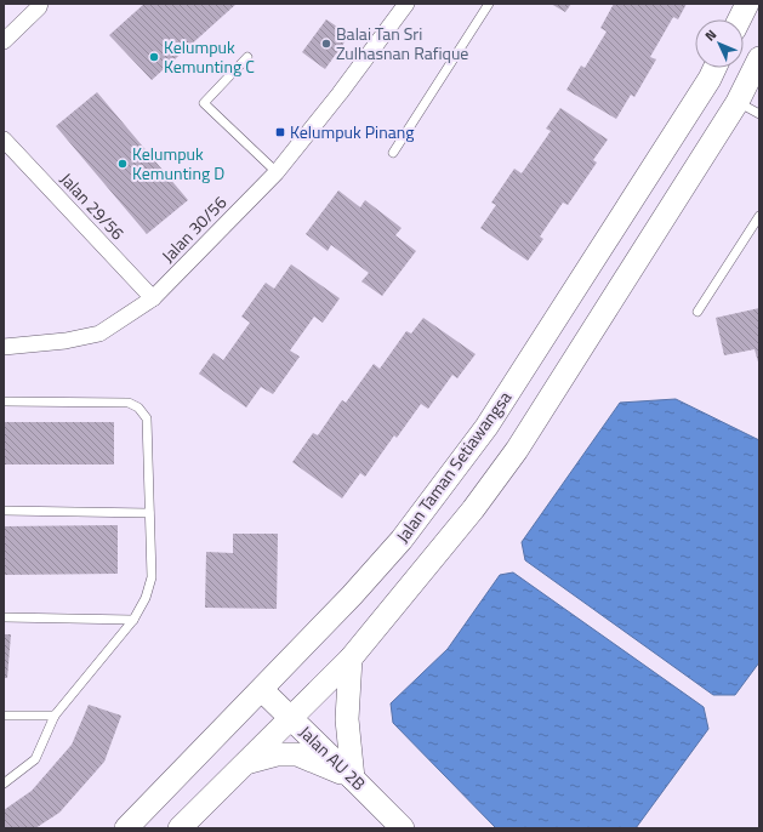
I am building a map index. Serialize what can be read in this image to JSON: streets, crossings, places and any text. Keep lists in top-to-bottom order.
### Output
{
  "streets": {
    "main road": ["Jalan Taman Setiawangsa", "Jalan AU 2B"],
    "street": ["Jalan 29/56", "Jalan 30/56"]
  },
  "crossings": [
    ["Jalan 29/56", "Jalan 30/56"],
    ["Jalan Taman Setiawangsa", "Jalan AU 2B"]
  ],
  "places": {
    "other": ["Balai Tan Sri Zulhasnan Rafique", "Kelumpuk Kemunting C", "Kelumpuk Kemunting D"],
    "transit": ["Kelumpuk Pinang"]
  },
  "north": "top left"
}
